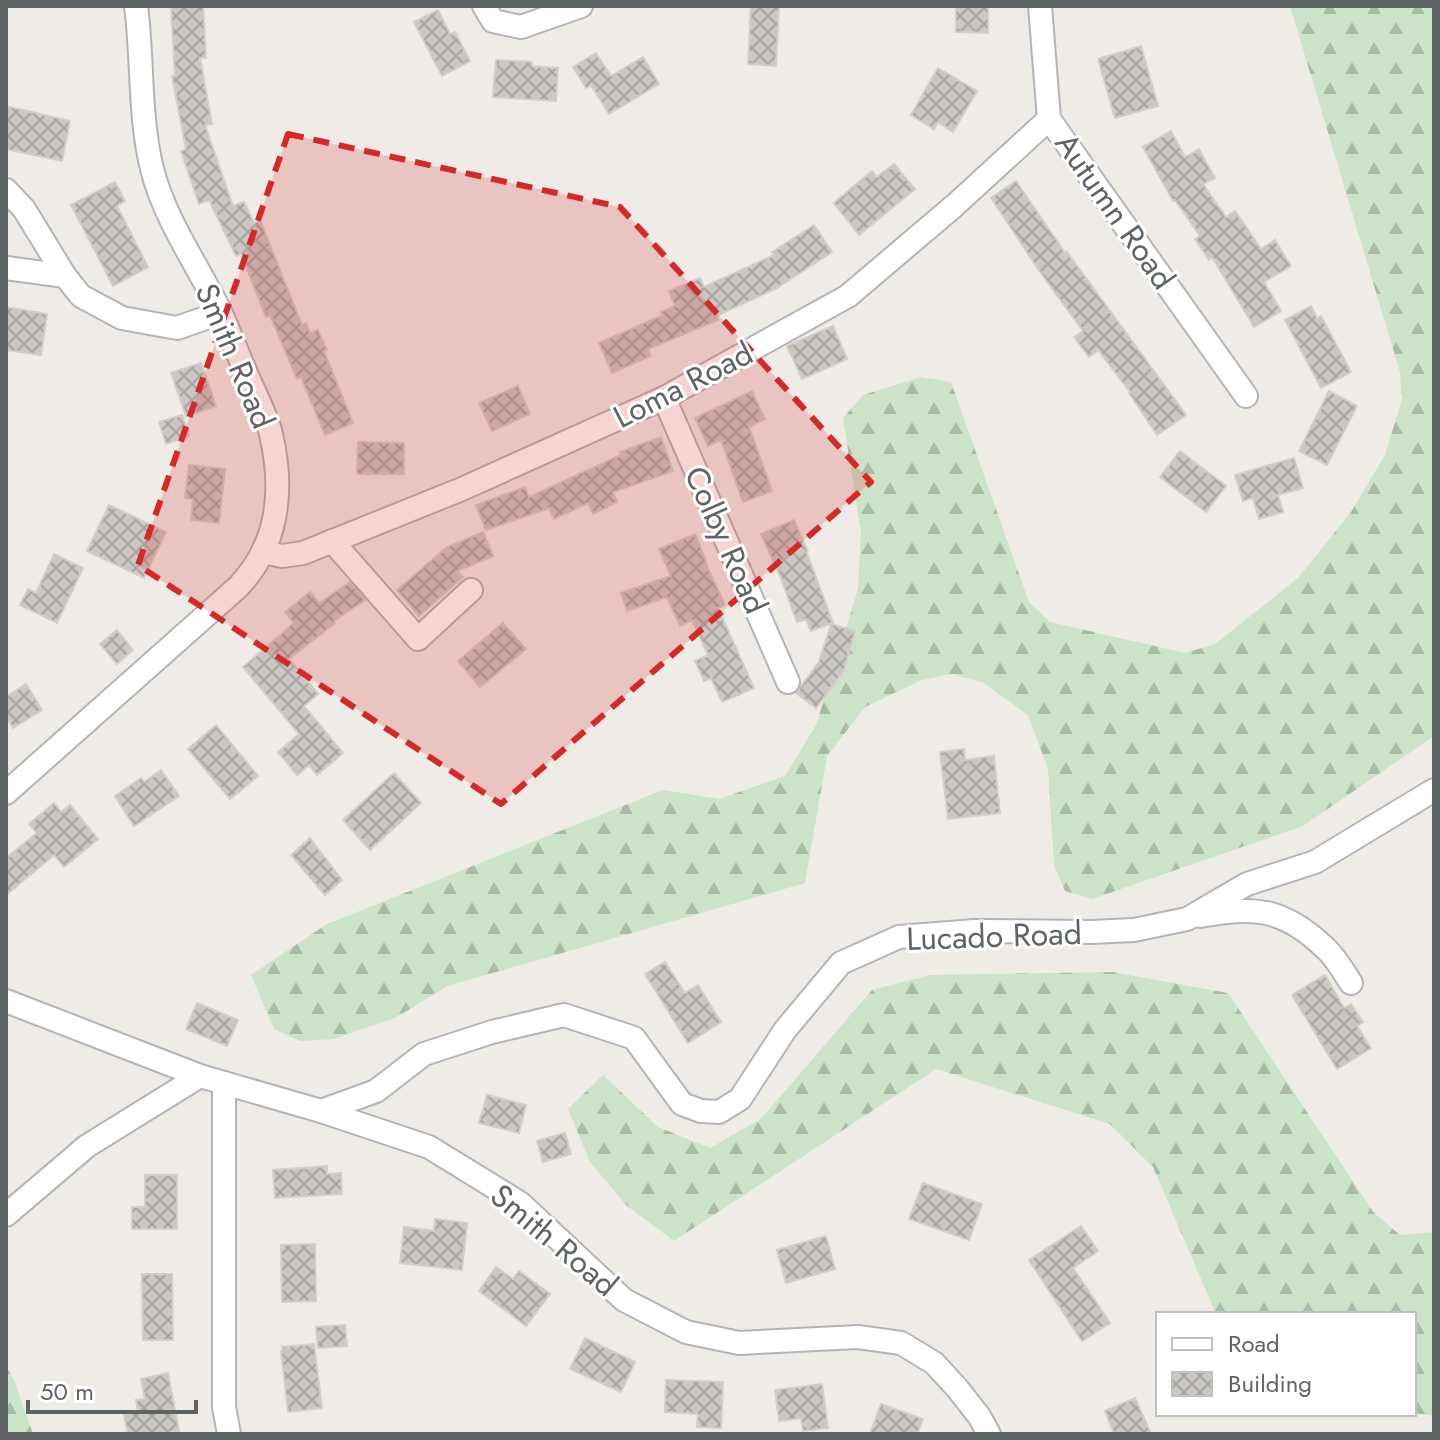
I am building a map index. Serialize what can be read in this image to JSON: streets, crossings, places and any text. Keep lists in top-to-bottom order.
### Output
{
  "streets": {
    "street": [
      "Autumn Road",
      "Smith Road",
      "Loma Road",
      "Colby Road",
      "Lucado Road"
    ]
  },
  "crossings": [
    ["Autumn Road", "Loma Road"],
    ["Smith Road", "Loma Road"],
    ["Smith Road", "Lucado Road"],
    ["Loma Road", "Colby Road"]
  ],
  "legend": ["Road", "Building"],
  "scale_bar": "50 m"
}
